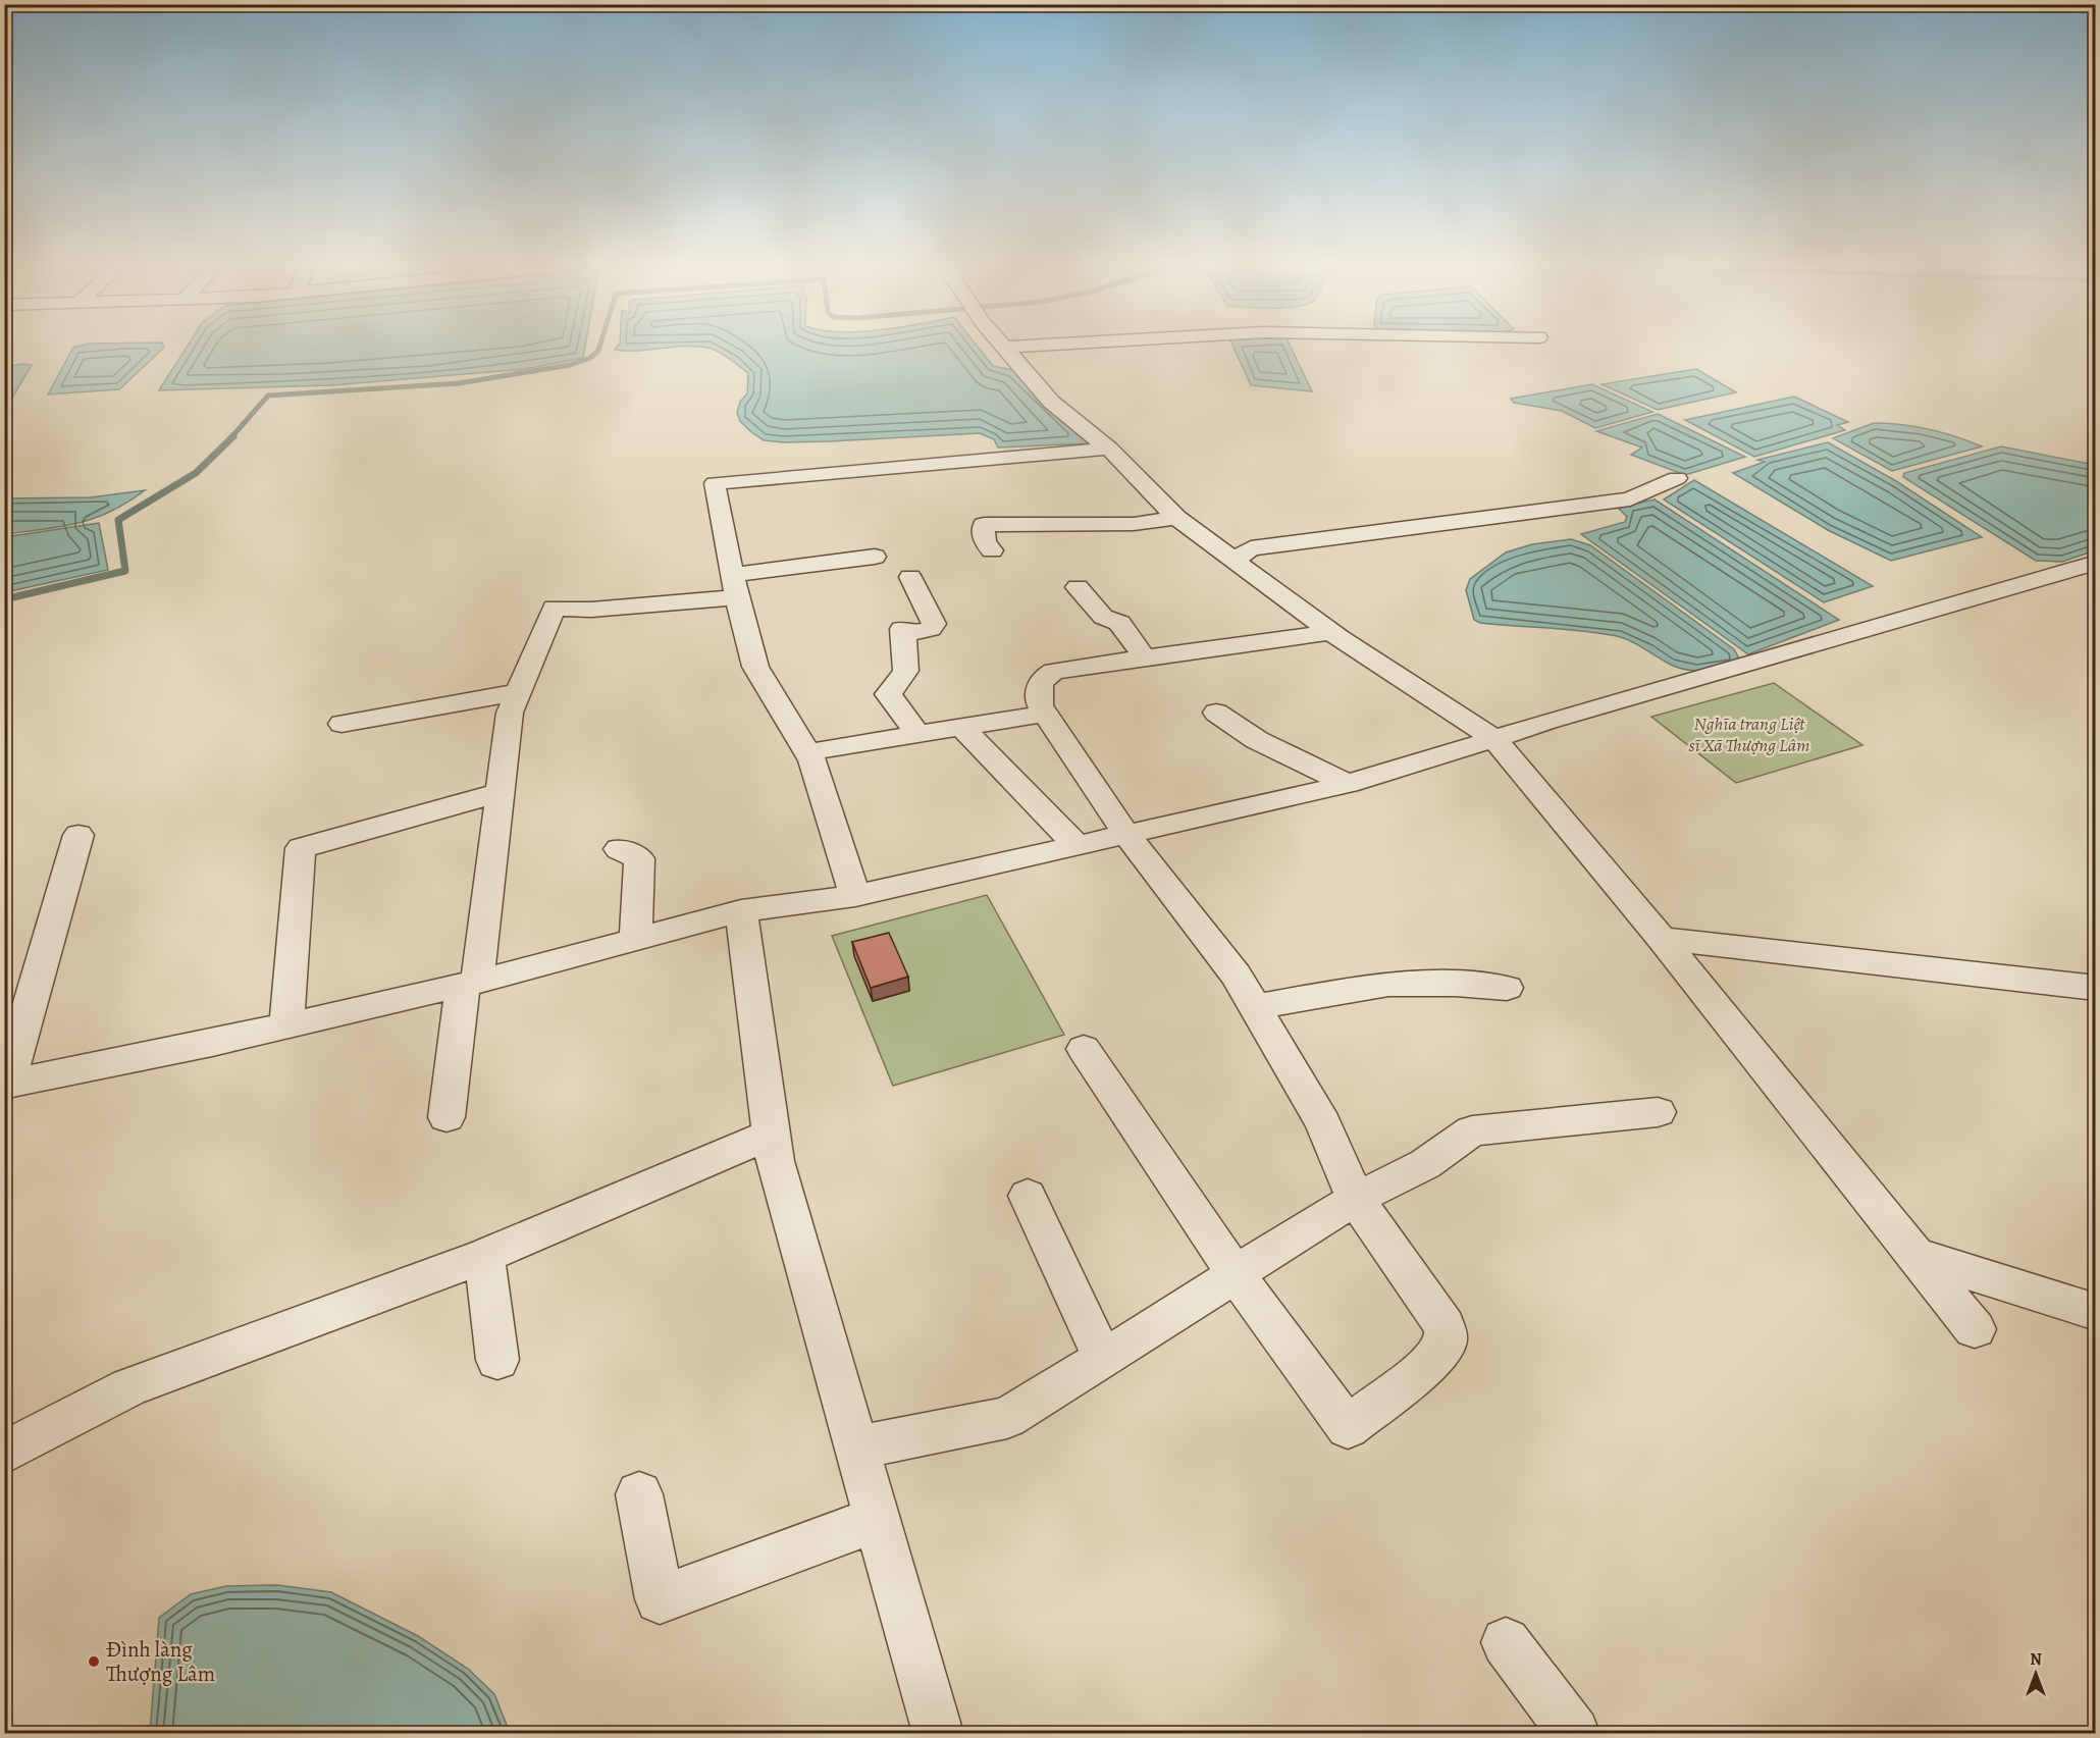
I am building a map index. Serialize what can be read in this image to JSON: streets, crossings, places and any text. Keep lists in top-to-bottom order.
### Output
{
  "parks": ["Nghĩa trang Liệt sĩ Xã Thượng Lâm"],
  "places": ["Đình làng Thượng Lâm"],
  "north": "top"
}
